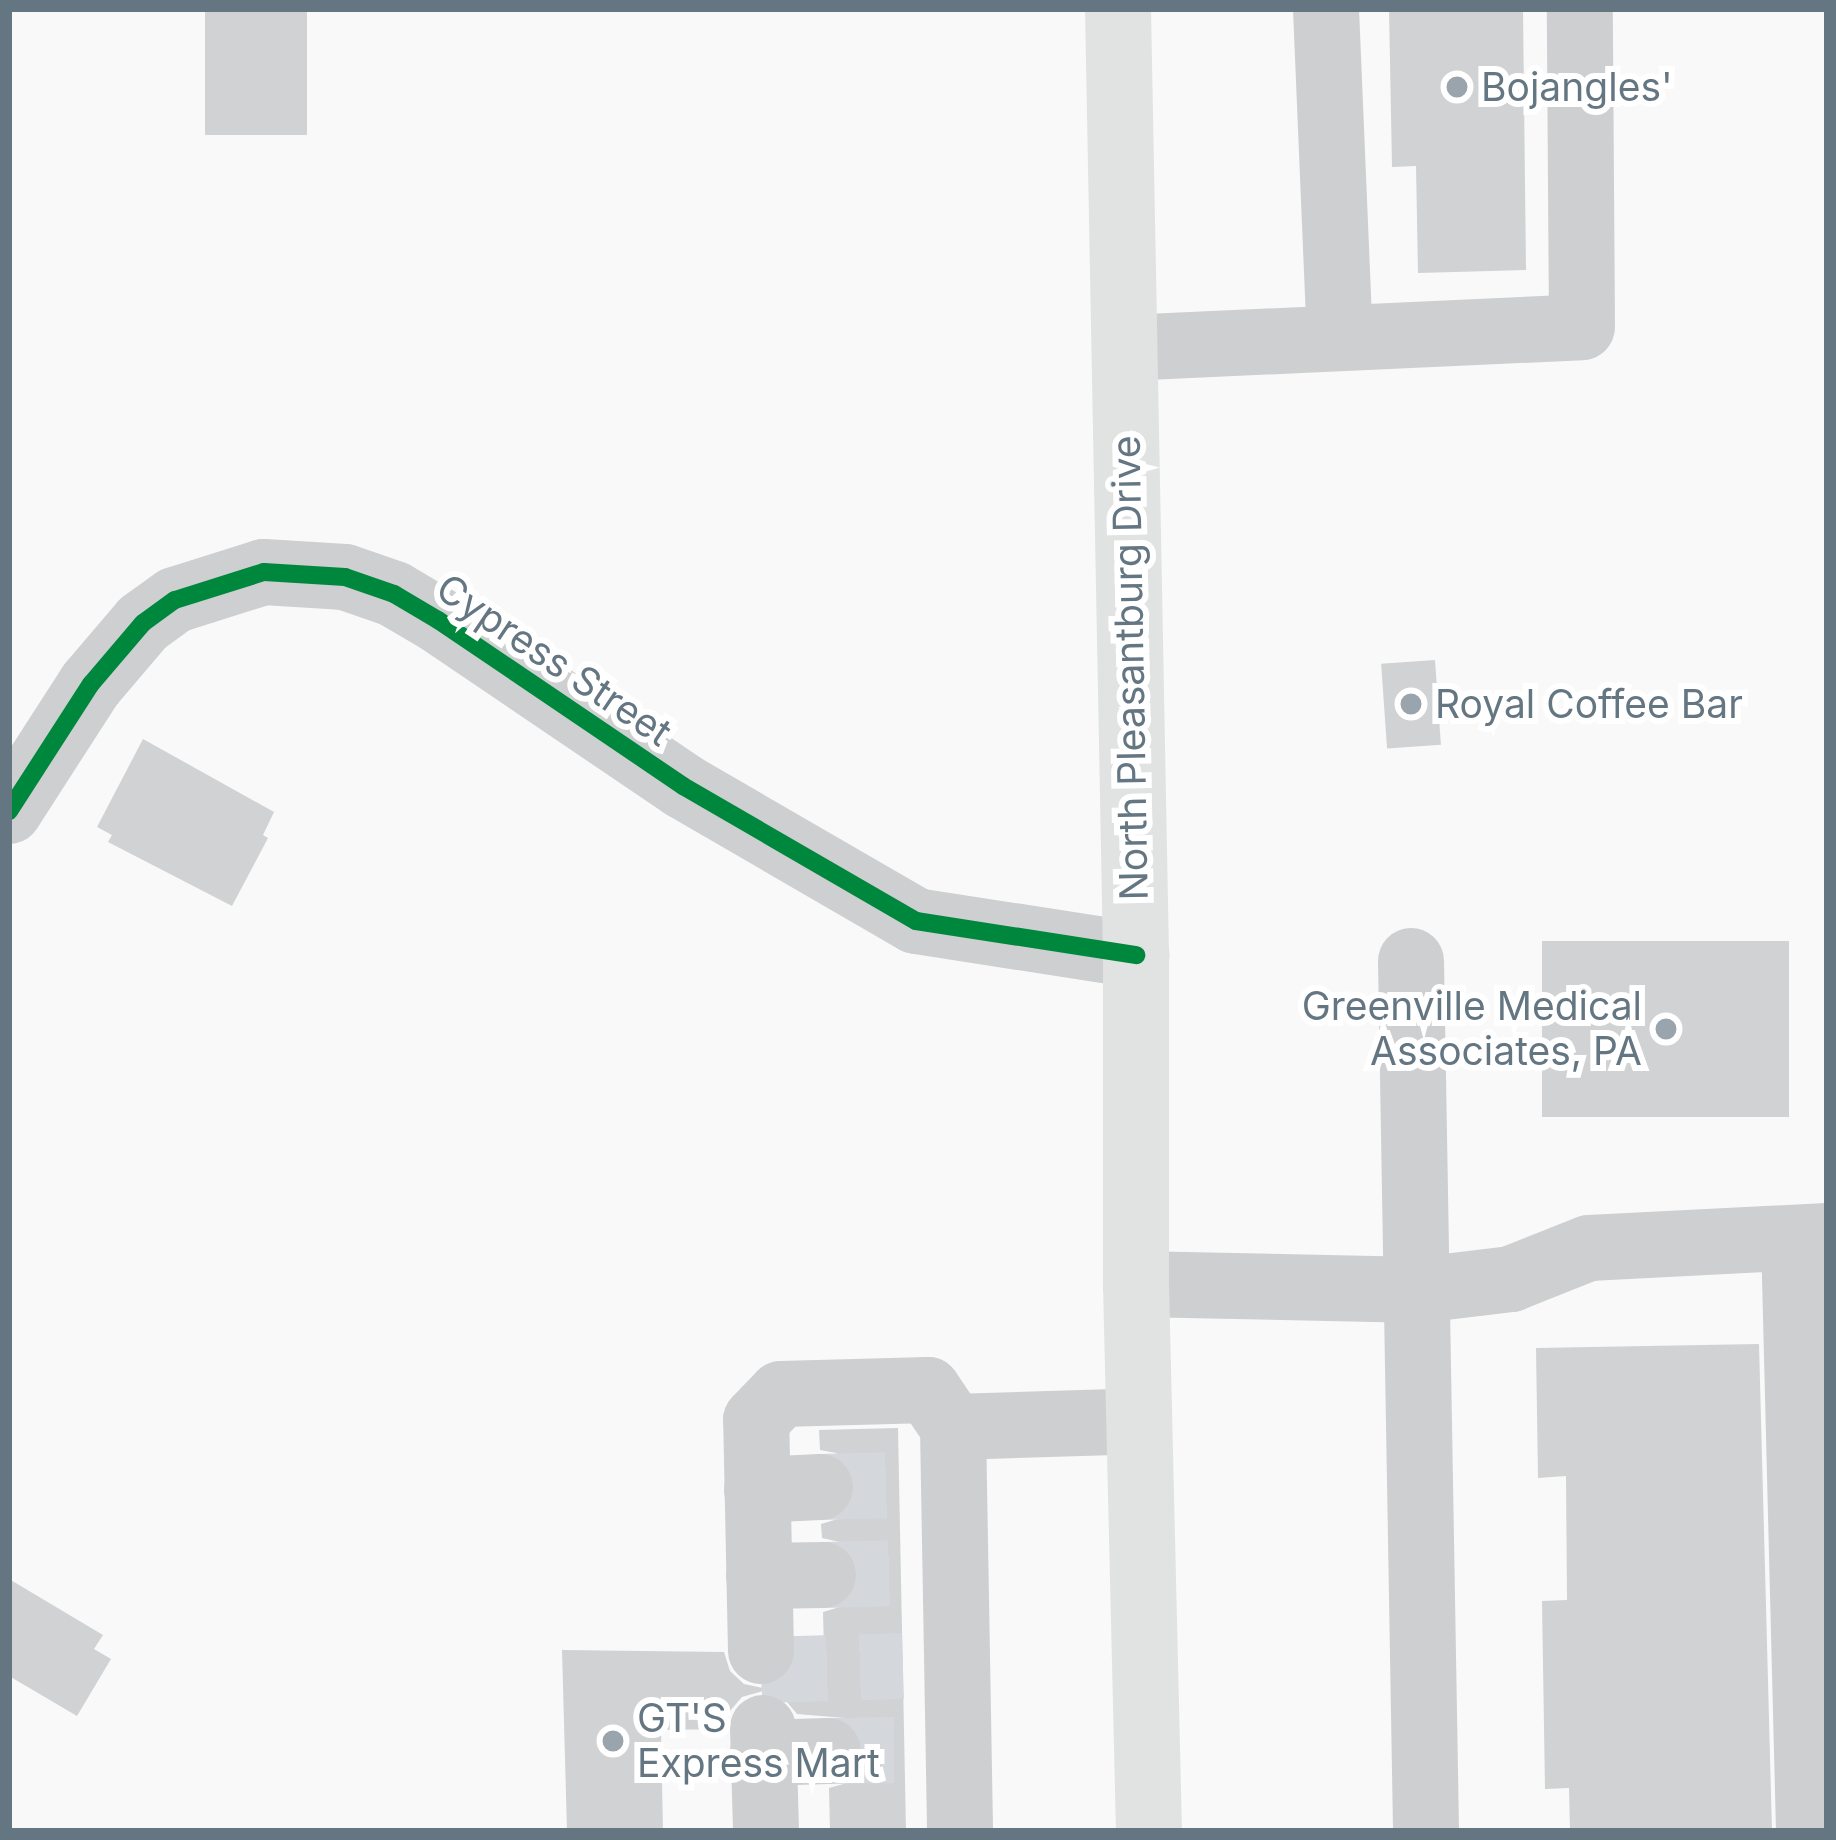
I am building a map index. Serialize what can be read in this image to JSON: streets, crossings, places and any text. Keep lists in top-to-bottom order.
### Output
{
  "streets": {
    "main road": ["North Pleasantburg Drive"],
    "street": ["Cypress Street"]
  },
  "crossings": [
    ["Cypress Street", "North Pleasantburg Drive"]
  ],
  "places": [
    "Bojangles'",
    "Royal Coffee Bar",
    "Greenville Medical Associates, PA",
    "GT'S Express Mart"
  ]
}
